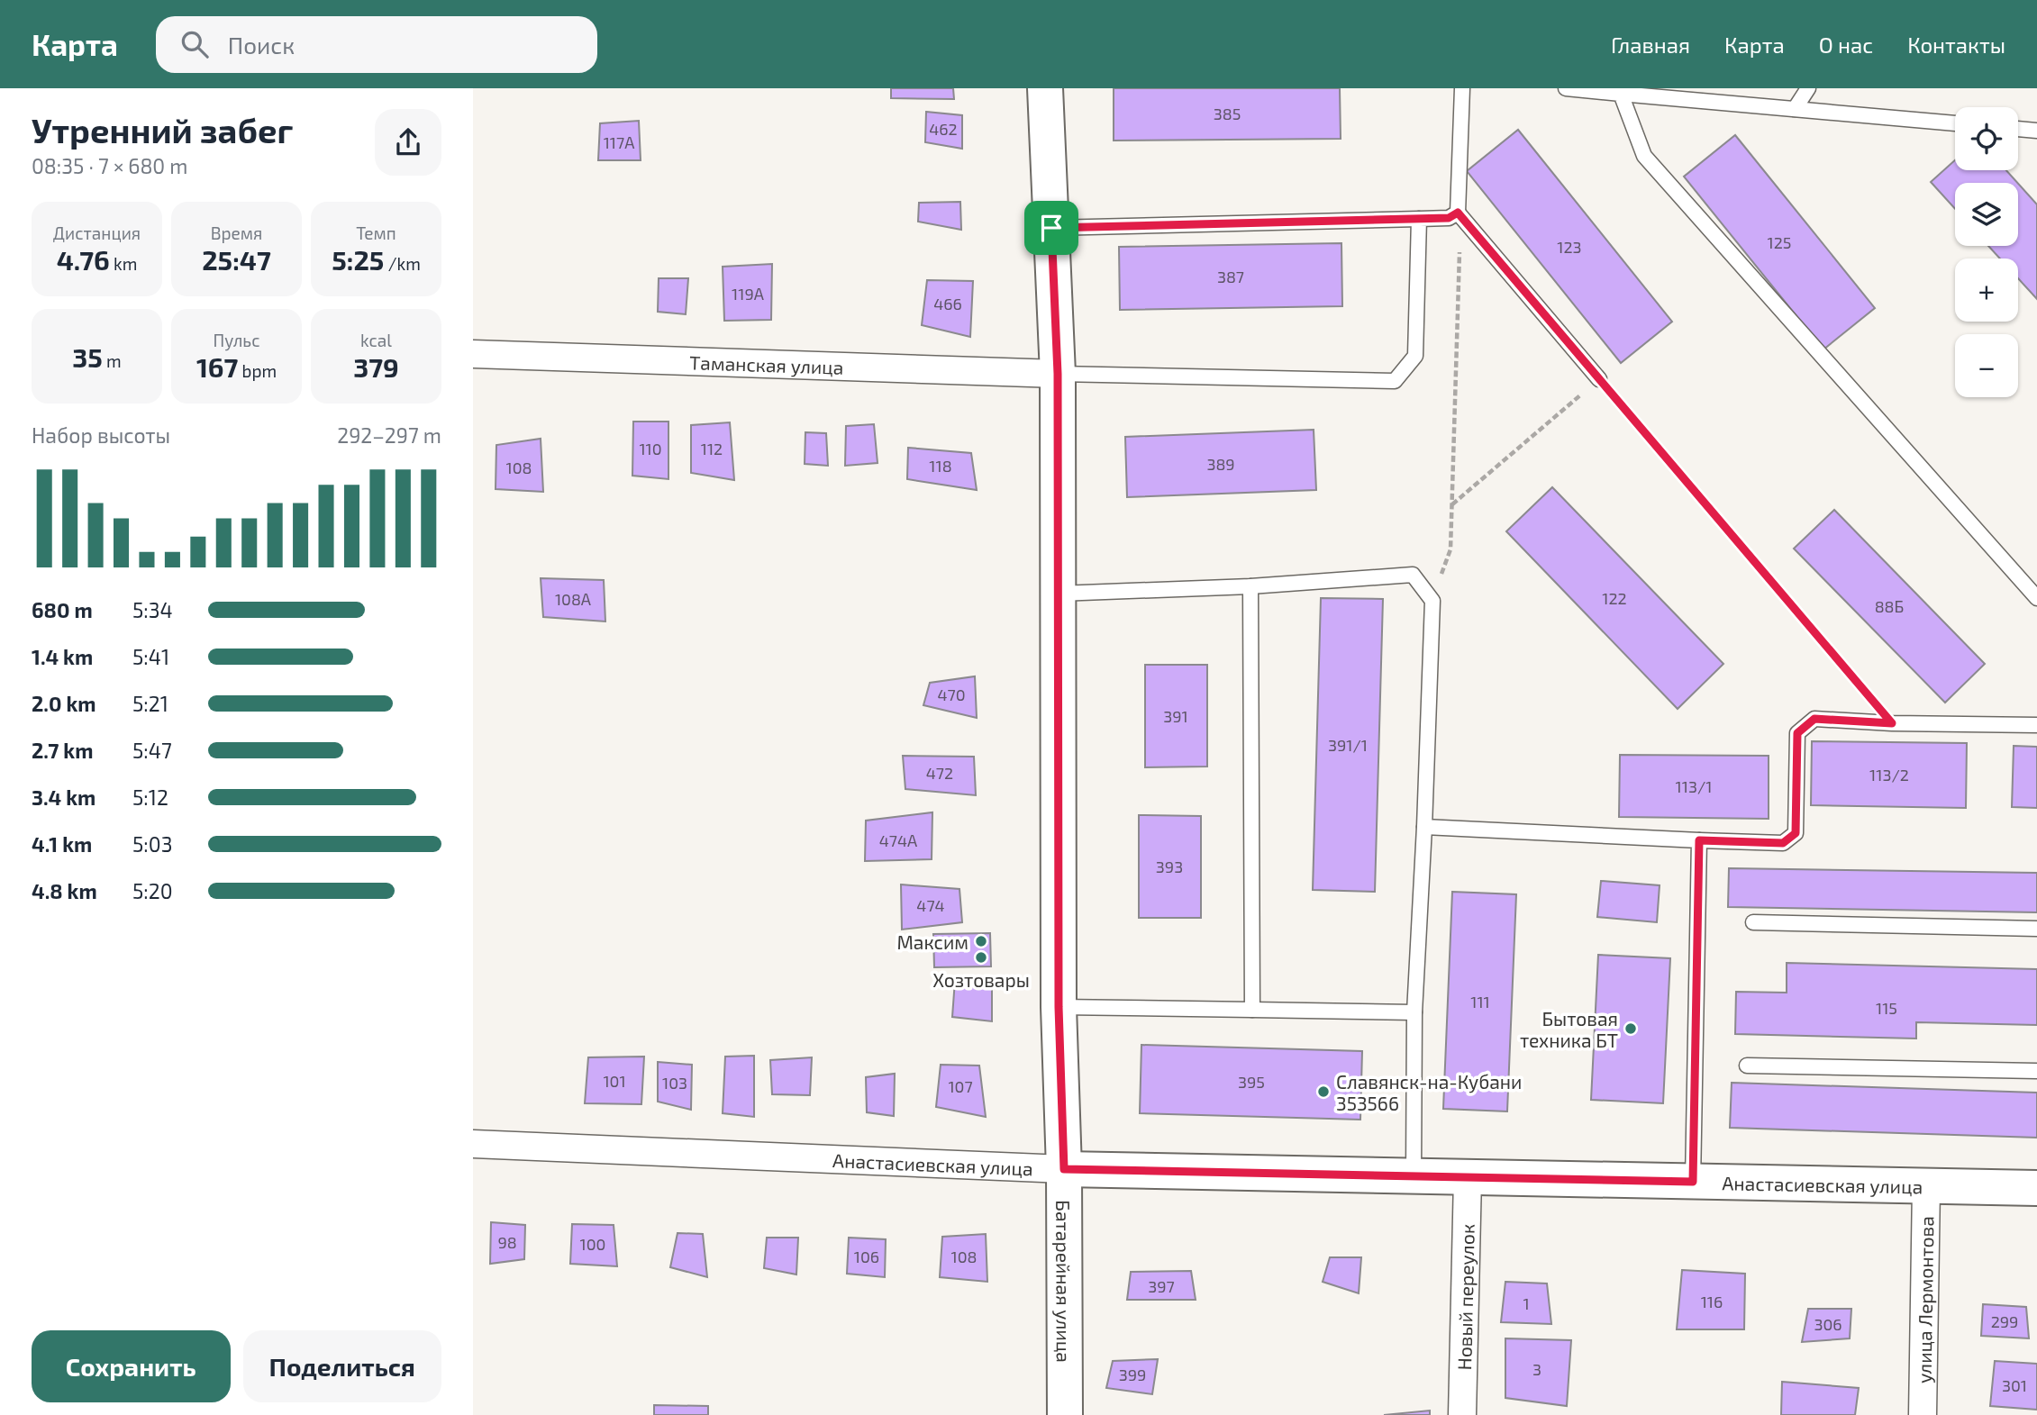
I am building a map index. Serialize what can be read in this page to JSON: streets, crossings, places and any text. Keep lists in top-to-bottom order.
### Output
{
  "streets": {
    "street": [
      "Таманская улица",
      "Анастасиевская улица",
      "Батарейная улица",
      "Новый переулок",
      "улица Лермонтова"
    ]
  },
  "crossings": [
    ["Таманская улица", "Батарейная улица"],
    ["Анастасиевская улица", "Батарейная улица"],
    ["Анастасиевская улица", "Новый переулок"],
    ["Анастасиевская улица", "улица Лермонтова"]
  ],
  "places": [
    "Максим",
    "Хозтовары",
    "Бытовая техника БТ",
    "Славянск-на-Кубани 353566"
  ],
  "house_numbers": [
    "385",
    "462",
    "117А",
    "125",
    "123",
    "387",
    "119А",
    "466",
    "110",
    "112",
    "389",
    "118",
    "108",
    "122",
    "108А",
    "88Б",
    "470",
    "391",
    "391/1",
    "472",
    "113/2",
    "113/1",
    "474А",
    "393",
    "474",
    "111",
    "115",
    "101",
    "395",
    "103",
    "107",
    "98",
    "100",
    "106",
    "108",
    "397",
    "116",
    "1",
    "299",
    "306",
    "3",
    "399",
    "301"
  ],
  "page": {
    "header": "Карта",
    "search": "Поиск",
    "nav": [
      "Главная",
      "Карта",
      "О нас",
      "Контакты"
    ],
    "heading": ["Утренний забег", "08:35 · 7 × 680 m"],
    "map_buttons": ["+", "−"],
    "stats": [
      ["Дистанция", "4.76 km"],
      ["Время", "25:47"],
      ["Темп", "5:25 /km"],
      ["35 m"],
      ["Пульс", "167 bpm"],
      ["kcal", "379"]
    ],
    "chart": ["Набор высоты", "292–297 m"],
    "list": [
      {
        "name": "680 m",
        "note": "5:34"
      },
      {
        "name": "1.4 km",
        "note": "5:41"
      },
      {
        "name": "2.0 km",
        "note": "5:21"
      },
      {
        "name": "2.7 km",
        "note": "5:47"
      },
      {
        "name": "3.4 km",
        "note": "5:12"
      },
      {
        "name": "4.1 km",
        "note": "5:03"
      },
      {
        "name": "4.8 km",
        "note": "5:20"
      }
    ],
    "buttons": ["Сохранить", "Поделиться"]
  }
}
